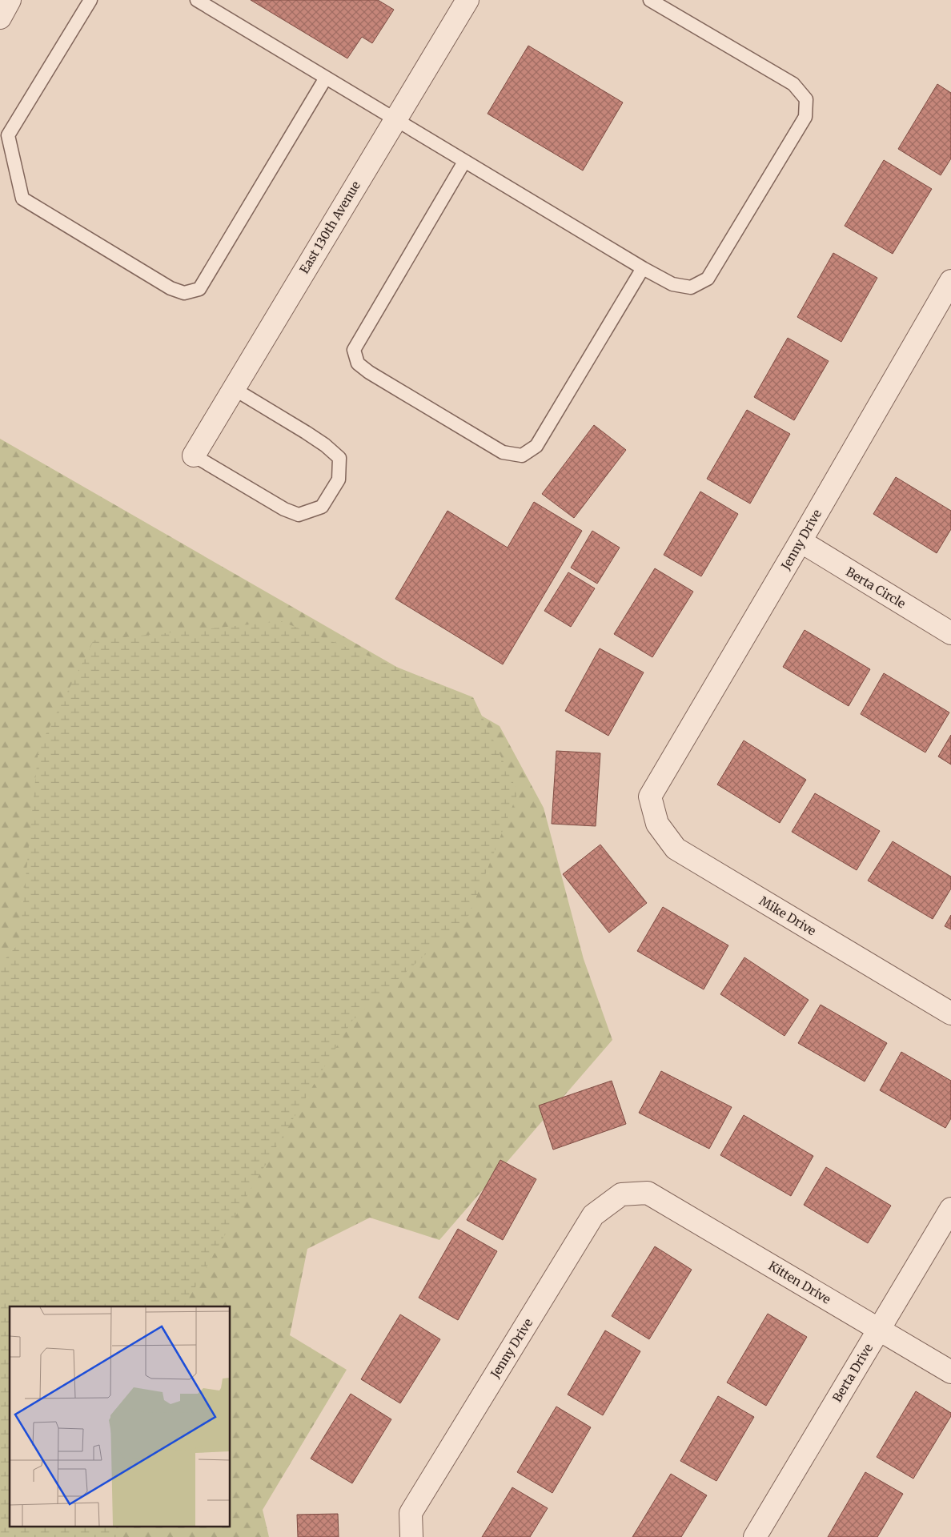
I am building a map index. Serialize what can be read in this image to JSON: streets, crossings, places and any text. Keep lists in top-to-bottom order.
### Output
{
  "streets": {
    "street": [
      "East 130th Avenue",
      "Jenny Drive",
      "Berta Circle",
      "Mike Drive",
      "Kitten Drive",
      "Berta Drive"
    ]
  },
  "crossings": [
    ["Jenny Drive", "Berta Circle"],
    ["Jenny Drive", "Mike Drive"],
    ["Jenny Drive", "Kitten Drive"],
    ["Kitten Drive", "Berta Drive"]
  ]
}
